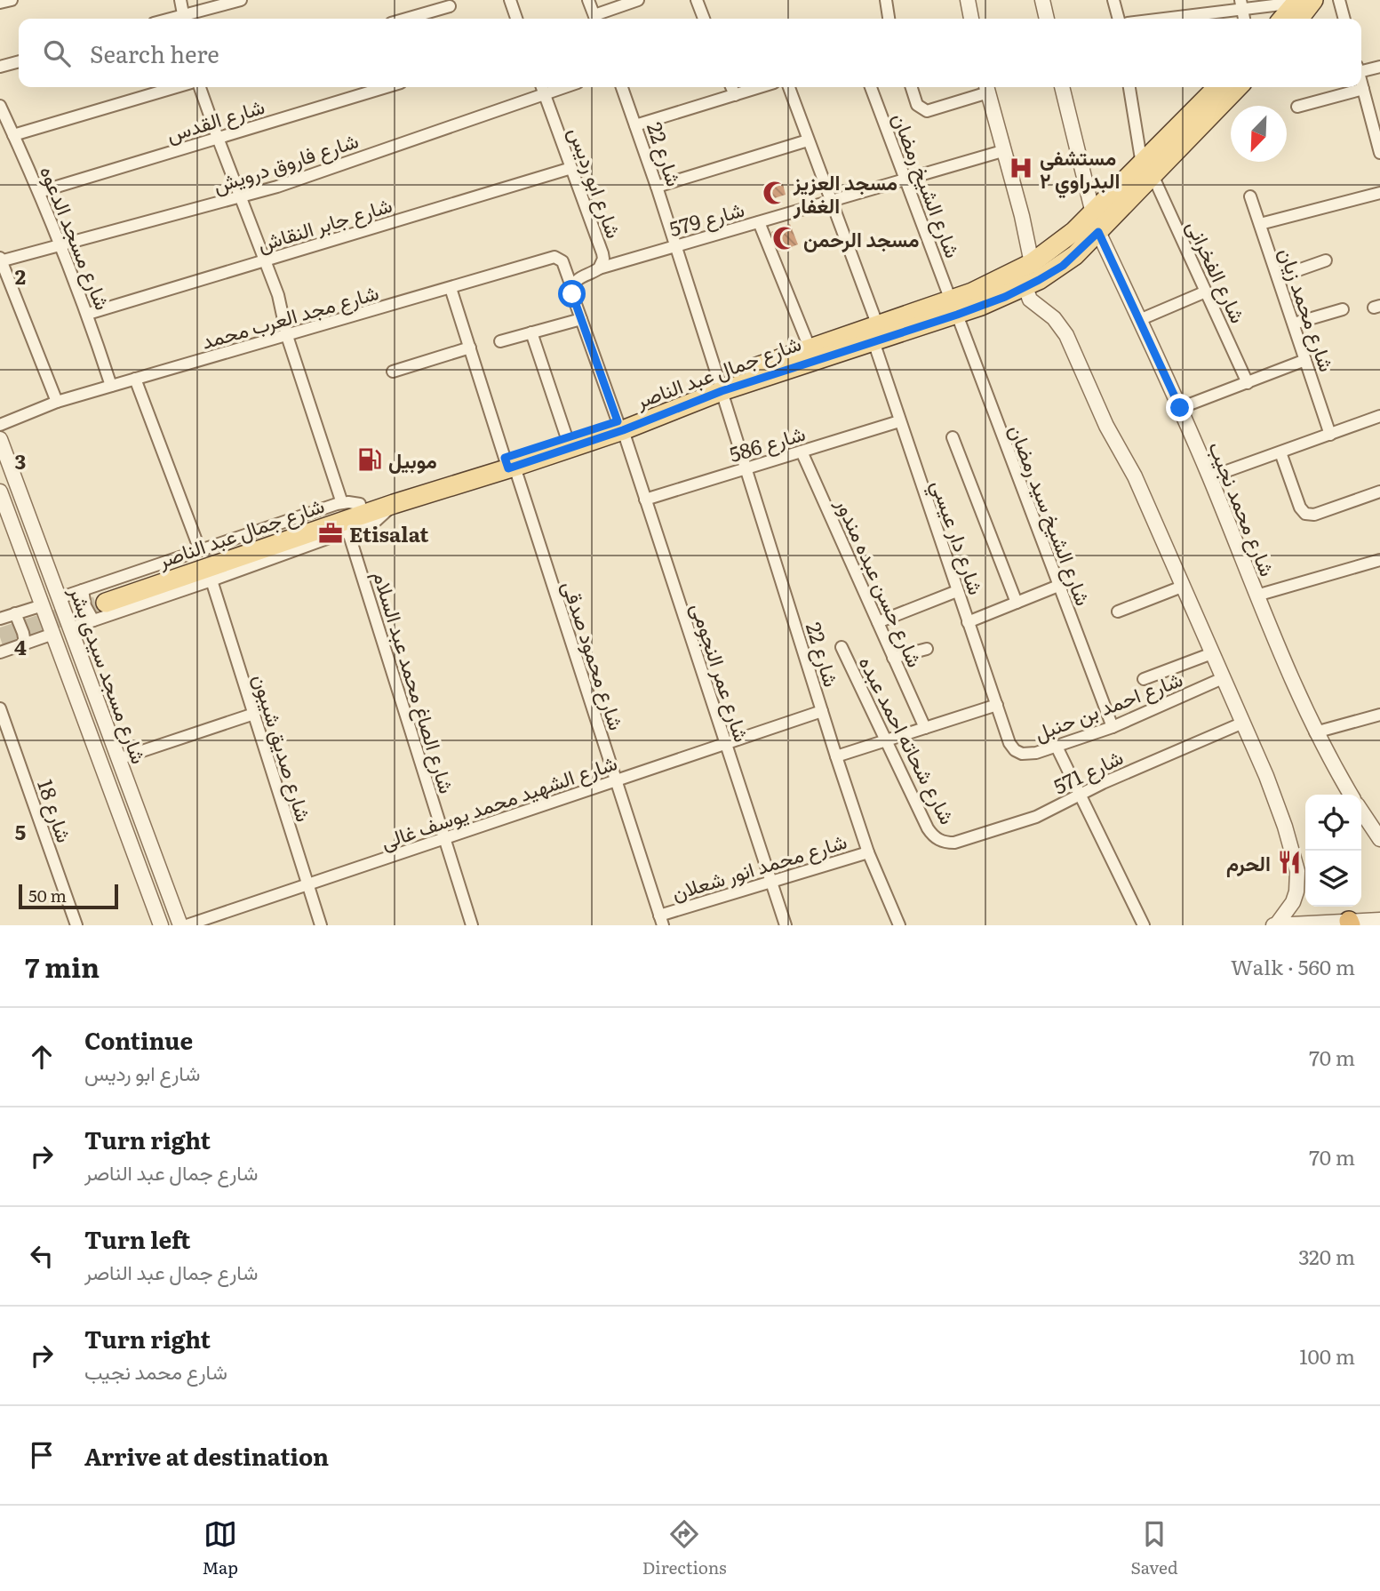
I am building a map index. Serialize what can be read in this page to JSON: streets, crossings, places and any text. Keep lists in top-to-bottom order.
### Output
{
  "streets": {
    "main road": ["شارع جمال عبد الناصر"],
    "street": [
      "شارع القدس",
      "شارع 22",
      "شارع فاروق درويش",
      "شارع ابو رديس",
      "شارع الشيخ رمضان",
      "شارع 579",
      "شارع جابر النقاش",
      "شارع مسجد الدعوه",
      "شارع الفخرانى",
      "شارع محمد زيان",
      "شارع مجد العرب محمد",
      "شارع 586",
      "شارع محمد نجيب",
      "شارع الشيخ سيد رمضان",
      "شارع دار عيسي",
      "شارع حسن عبده مندور",
      "شارع محمود صدقى",
      "شارع عمر النجومى",
      "شارع مسجد سيدى بشر",
      "شارع الصاغ محمد عبد السلام",
      "شارع احمد بن حنبل",
      "شارع شحاته احمد عبده",
      "شارع صديق شيبون",
      "شارع 571",
      "شارع الشهيد محمد يوسف غالى",
      "شارع 18",
      "شارع محمد انور شعلان"
    ]
  },
  "crossings": [
    ["شارع القدس", "شارع مسجد الدعوه"],
    ["شارع القدس", "شارع الصاغ محمد عبد السلام"],
    ["شارع 22", "شارع 579"],
    ["شارع 22", "شارع جمال عبد الناصر"],
    ["شارع 22", "شارع 586"],
    ["شارع 22", "شارع الشهيد محمد يوسف غالى"],
    ["شارع 22", "شارع محمد انور شعلان"],
    ["شارع فاروق درويش", "شارع ابو رديس"],
    ["شارع فاروق درويش", "شارع مسجد الدعوه"],
    ["شارع فاروق درويش", "شارع الصاغ محمد عبد السلام"],
    ["شارع ابو رديس", "شارع 579"],
    ["شارع ابو رديس", "شارع جابر النقاش"],
    ["شارع ابو رديس", "شارع مجد العرب محمد"],
    ["شارع الشيخ رمضان", "شارع 579"],
    ["شارع الشيخ رمضان", "شارع جمال عبد الناصر"],
    ["شارع الشيخ رمضان", "شارع الشيخ سيد رمضان"],
    ["شارع 579", "شارع دار عيسي"],
    ["شارع جابر النقاش", "شارع مسجد الدعوه"],
    ["شارع جابر النقاش", "شارع الصاغ محمد عبد السلام"],
    ["شارع مسجد الدعوه", "شارع مجد العرب محمد"],
    ["شارع الفخرانى", "شارع جمال عبد الناصر"],
    ["شارع مجد العرب محمد", "شارع محمود صدقى"],
    ["شارع مجد العرب محمد", "شارع الصاغ محمد عبد السلام"],
    ["شارع جمال عبد الناصر", "شارع محمد نجيب"],
    ["شارع جمال عبد الناصر", "شارع الشيخ سيد رمضان"],
    ["شارع جمال عبد الناصر", "شارع دار عيسي"],
    ["شارع جمال عبد الناصر", "شارع محمود صدقى"],
    ["شارع جمال عبد الناصر", "شارع عمر النجومى"],
    ["شارع جمال عبد الناصر", "شارع الصاغ محمد عبد السلام"],
    ["شارع 586", "شارع دار عيسي"],
    ["شارع 586", "شارع حسن عبده مندور"],
    ["شارع 586", "شارع عمر النجومى"],
    ["شارع الشيخ سيد رمضان", "شارع احمد بن حنبل"],
    ["شارع دار عيسي", "شارع احمد بن حنبل"],
    ["شارع محمود صدقى", "شارع الشهيد محمد يوسف غالى"],
    ["شارع محمود صدقى", "شارع محمد انور شعلان"],
    ["شارع عمر النجومى", "شارع الشهيد محمد يوسف غالى"],
    ["شارع عمر النجومى", "شارع محمد انور شعلان"],
    ["شارع الصاغ محمد عبد السلام", "شارع الشهيد محمد يوسف غالى"],
    ["شارع شحاته احمد عبده", "شارع 571"],
    ["شارع صديق شيبون", "شارع الشهيد محمد يوسف غالى"]
  ],
  "places": {
    "hospital": ["مستشفى البدراوي ٢"],
    "mosque": ["مسجد العزيز الغفار", "مسجد الرحمن"],
    "fuel station": ["موبيل"],
    "office": ["Etisalat"],
    "restaurant": ["الحرم"]
  },
  "scale_bar": "50 m",
  "north": "bottom left",
  "page": {
    "search": "Search here",
    "scale": "50 m",
    "heading": ["7 min", "Walk · 560 m"],
    "list": [
      ["Continue", "شارع ابو رديس", "70 m"],
      ["Turn right", "شارع جمال عبد الناصر", "70 m"],
      ["Turn left", "شارع جمال عبد الناصر", "320 m"],
      ["Turn right", "شارع محمد نجيب", "100 m"],
      "Arrive at destination"
    ],
    "nav": ["Map", "Directions", "Saved"]
  },
  "grid": {
    "rows": [
      "2",
      "3",
      "4",
      "5"
    ]
  }
}
